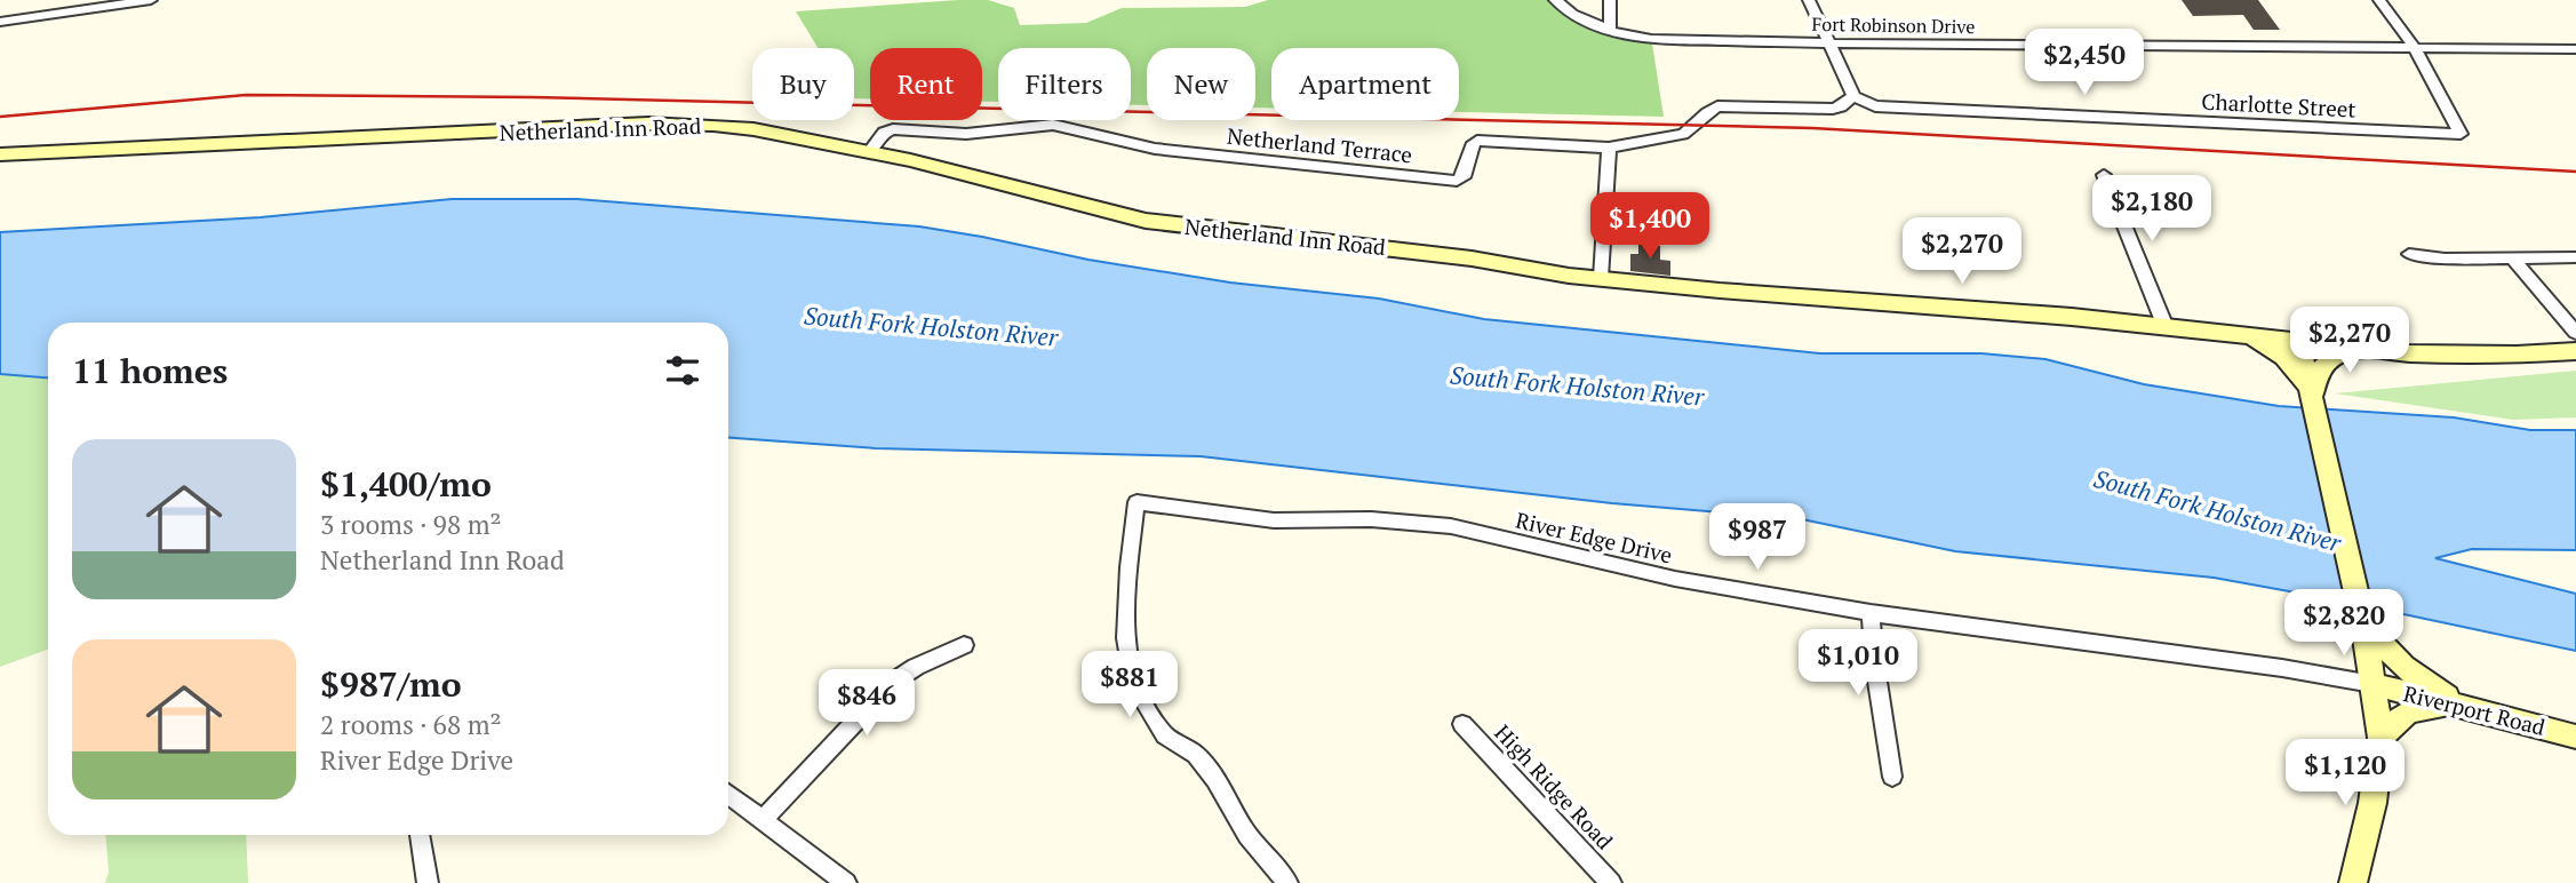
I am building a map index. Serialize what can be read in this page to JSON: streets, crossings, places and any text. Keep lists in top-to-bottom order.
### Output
{
  "streets": {
    "main road": ["Netherland Inn Road", "Riverport Road"],
    "street": [
      "Fort Robinson Drive",
      "Charlotte Street",
      "Netherland Terrace",
      "River Edge Drive",
      "High Ridge Road"
    ]
  },
  "crossings": [
    ["Fort Robinson Drive", "Charlotte Street"],
    ["Netherland Inn Road", "Netherland Terrace"],
    ["River Edge Drive", "Riverport Road"]
  ],
  "water": ["South Fork Holston River"],
  "page": {
    "price": [
      "$2,450",
      "$2,180",
      "$1,400",
      "$2,270",
      "$2,270",
      "$987",
      "$2,820",
      "$1,010",
      "$881",
      "$846",
      "$1,120"
    ],
    "chip": [
      "Buy",
      "Rent",
      "Filters",
      "New",
      "Apartment"
    ],
    "heading": "11 homes",
    "list": [
      {
        "name": "$1,400/mo",
        "note": "3 rooms · 98 m² · Netherland Inn Road"
      },
      {
        "name": "$987/mo",
        "note": "2 rooms · 68 m² · River Edge Drive"
      }
    ]
  }
}
